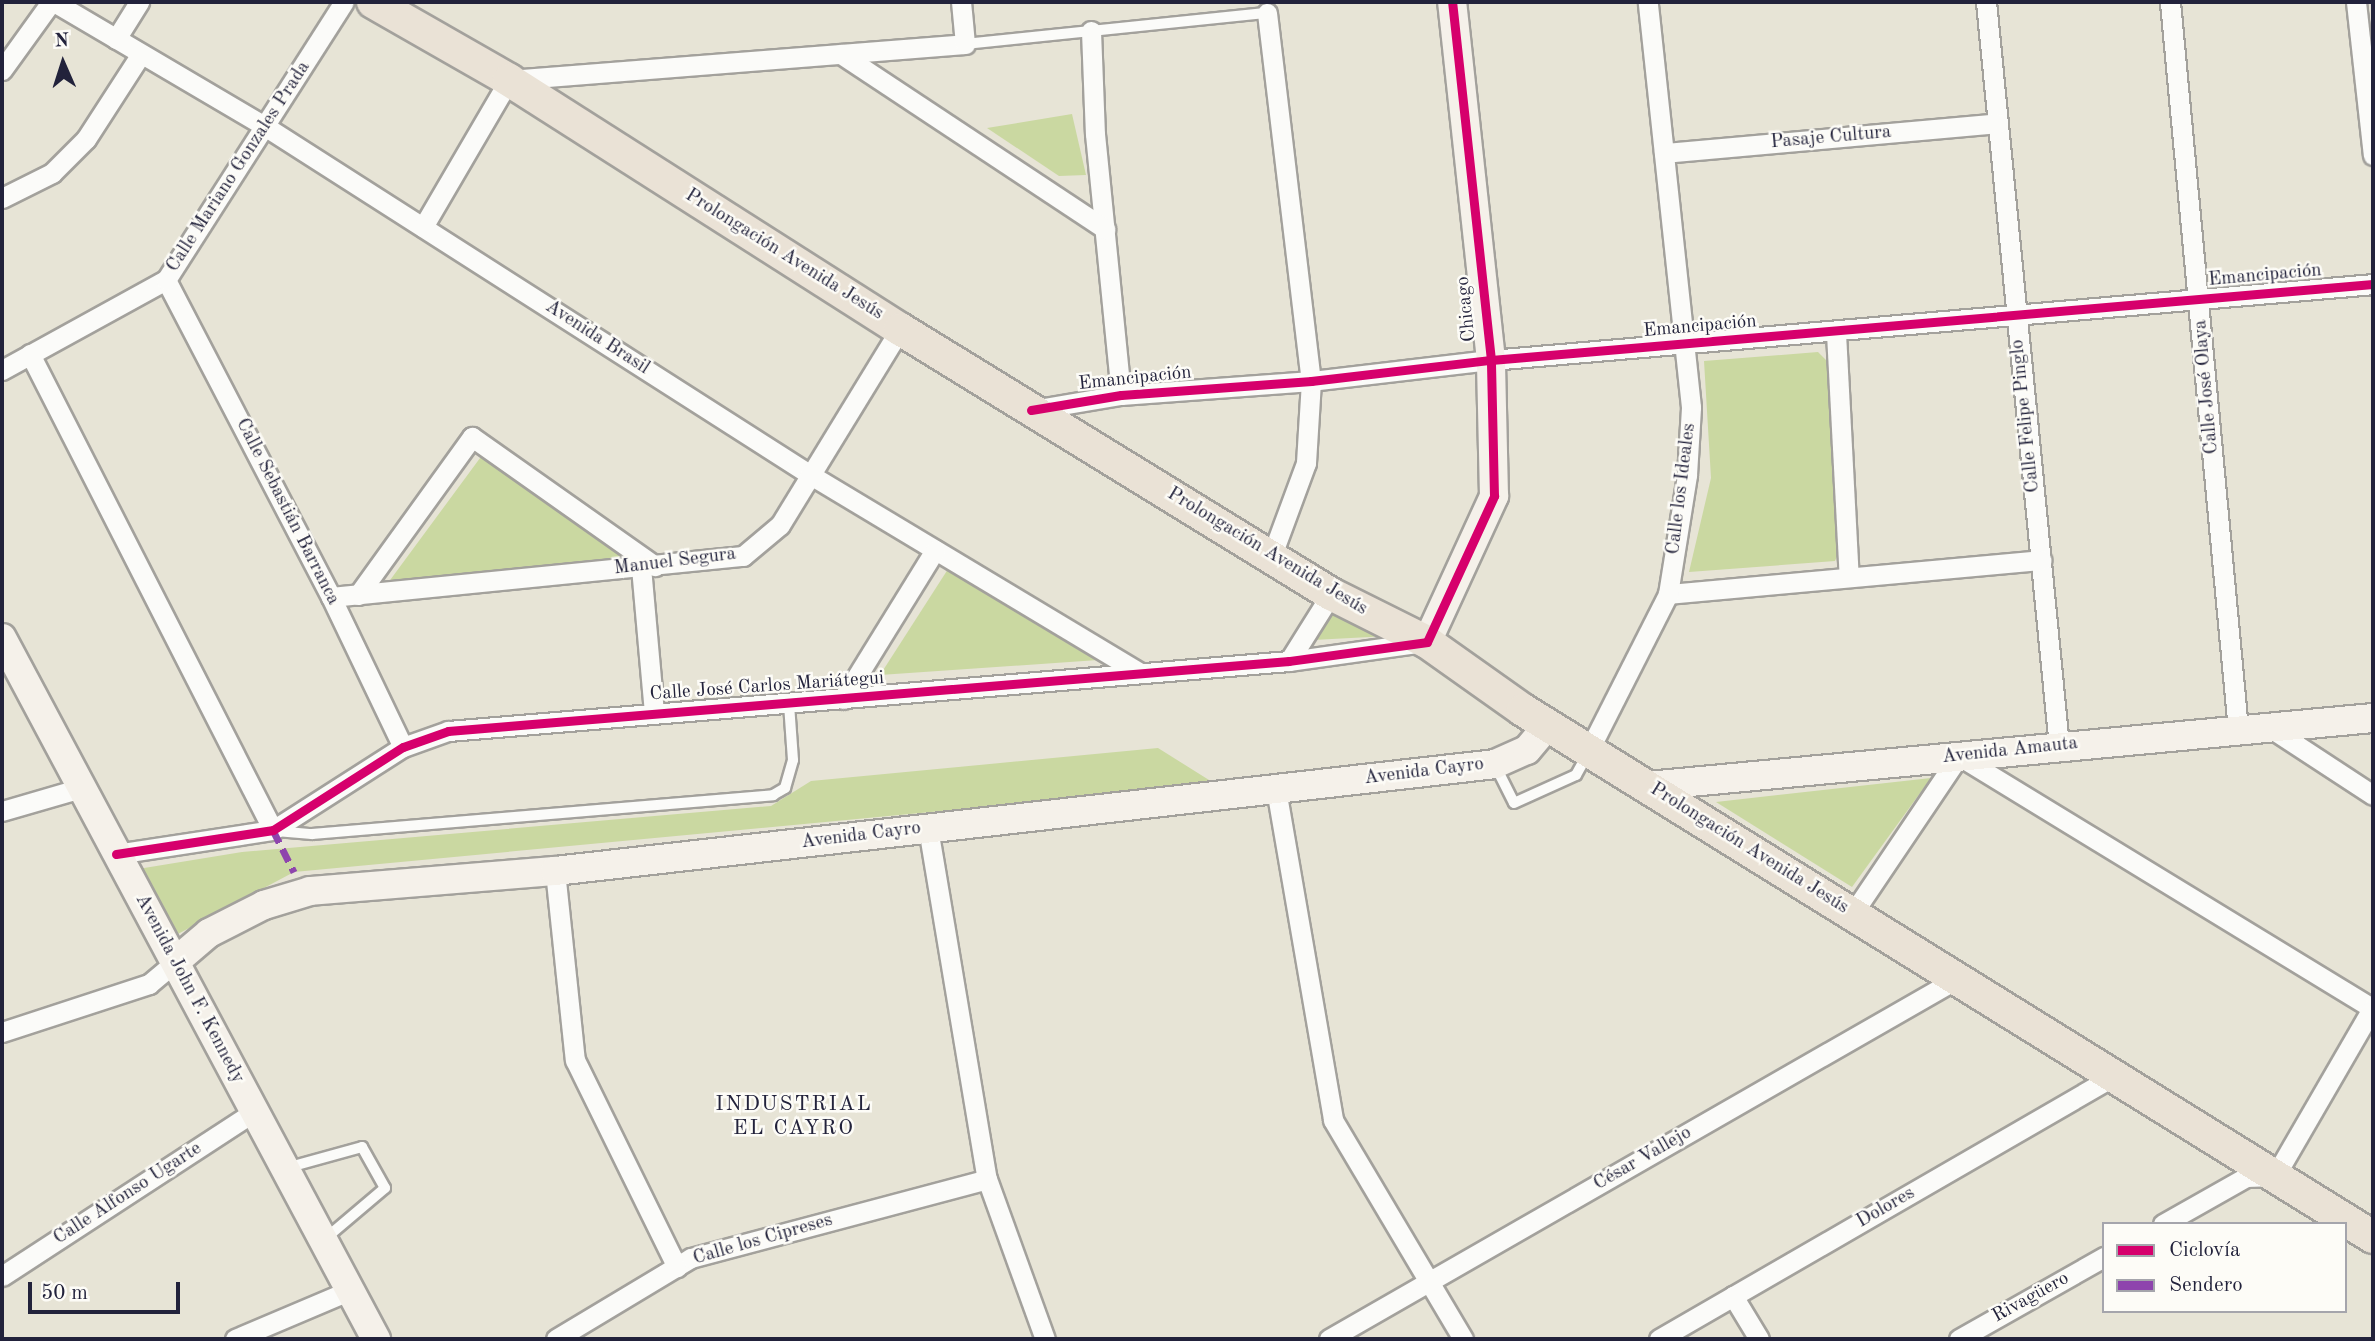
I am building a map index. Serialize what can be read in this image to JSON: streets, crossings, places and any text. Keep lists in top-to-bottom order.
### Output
{
  "streets": {
    "main road": [
      "Prolongación Avenida Jesús",
      "Chicago",
      "Avenida Amauta",
      "Avenida Cayro",
      "Avenida John F. Kennedy"
    ],
    "street": [
      "Pasaje Cultura",
      "Calle Mariano Gonzales Prada",
      "Emancipación",
      "Avenida Brasil",
      "Calle José Olaya",
      "Calle Felipe Pinglo",
      "Calle los Ideales",
      "Calle Sebastián Barranca",
      "Manuel Segura",
      "Calle José Carlos Mariátegui",
      "César Vallejo",
      "Calle Alfonso Ugarte",
      "Dolores",
      "Calle los Cipreses",
      "Rivagüero"
    ]
  },
  "crossings": [
    ["Pasaje Cultura", "Calle Felipe Pinglo"],
    ["Pasaje Cultura", "Calle los Ideales"],
    ["Calle Mariano Gonzales Prada", "Avenida Brasil"],
    ["Calle Mariano Gonzales Prada", "Calle Sebastián Barranca"],
    ["Prolongación Avenida Jesús", "Emancipación"],
    ["Prolongación Avenida Jesús", "Chicago"],
    ["Prolongación Avenida Jesús", "Calle los Ideales"],
    ["Prolongación Avenida Jesús", "Manuel Segura"],
    ["Prolongación Avenida Jesús", "Calle José Carlos Mariátegui"],
    ["Prolongación Avenida Jesús", "Avenida Amauta"],
    ["Prolongación Avenida Jesús", "Avenida Cayro"],
    ["Prolongación Avenida Jesús", "César Vallejo"],
    ["Prolongación Avenida Jesús", "Dolores"],
    ["Emancipación", "Chicago"],
    ["Emancipación", "Calle José Olaya"],
    ["Emancipación", "Calle Felipe Pinglo"],
    ["Emancipación", "Calle los Ideales"],
    ["Chicago", "Calle José Carlos Mariátegui"],
    ["Avenida Brasil", "Manuel Segura"],
    ["Avenida Brasil", "Calle José Carlos Mariátegui"],
    ["Calle José Olaya", "Avenida Amauta"],
    ["Calle Felipe Pinglo", "Avenida Amauta"],
    ["Calle Sebastián Barranca", "Manuel Segura"],
    ["Calle Sebastián Barranca", "Calle José Carlos Mariátegui"],
    ["Avenida Cayro", "Avenida John F. Kennedy"],
    ["Avenida John F. Kennedy", "Calle Alfonso Ugarte"]
  ],
  "districts": ["INDUSTRIAL EL CAYRO"],
  "legend": ["Ciclovía", "Sendero"],
  "scale_bar": "50 m",
  "north": "top"
}
